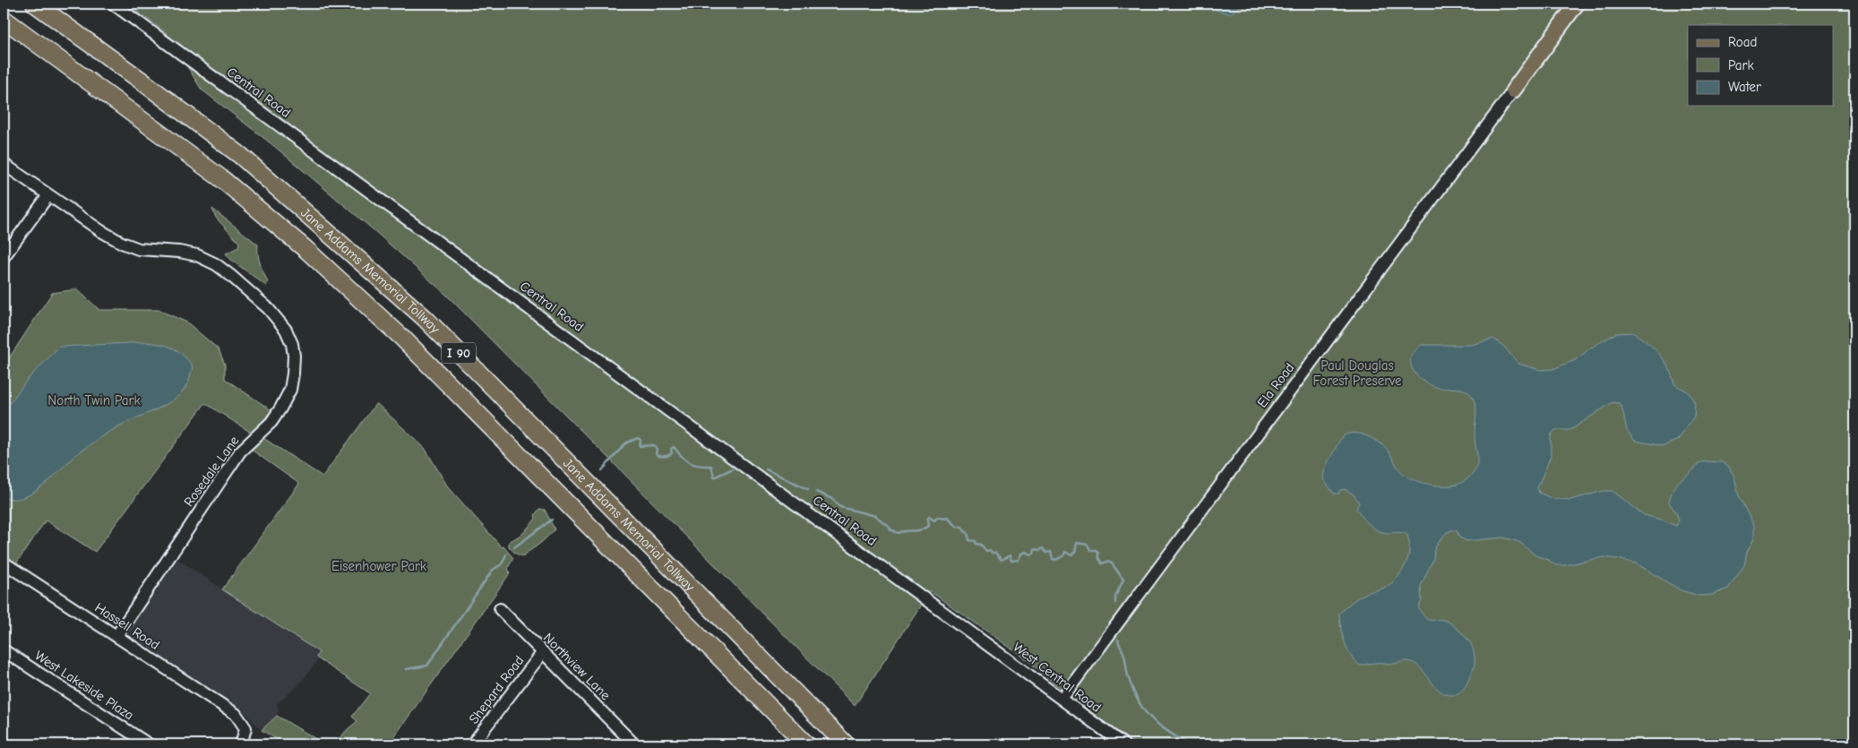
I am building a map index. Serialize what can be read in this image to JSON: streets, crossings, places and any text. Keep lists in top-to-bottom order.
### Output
{
  "streets": {
    "highway": ["Jane Addams Memorial Tollway", "I 90"],
    "street": [
      "Central Road",
      "Ela Road",
      "Rosedale Lane",
      "Hassell Road",
      "Northview Lane",
      "West Central Road",
      "West Lakeside Plaza",
      "Shepard Road"
    ]
  },
  "crossings": [
    ["Central Road", "West Central Road"],
    ["Ela Road", "West Central Road"],
    ["Rosedale Lane", "Hassell Road"],
    ["Northview Lane", "Shepard Road"]
  ],
  "parks": ["Paul Douglas Forest Preserve", "North Twin Park", "Eisenhower Park"],
  "legend": ["Road", "Park", "Water"]
}
